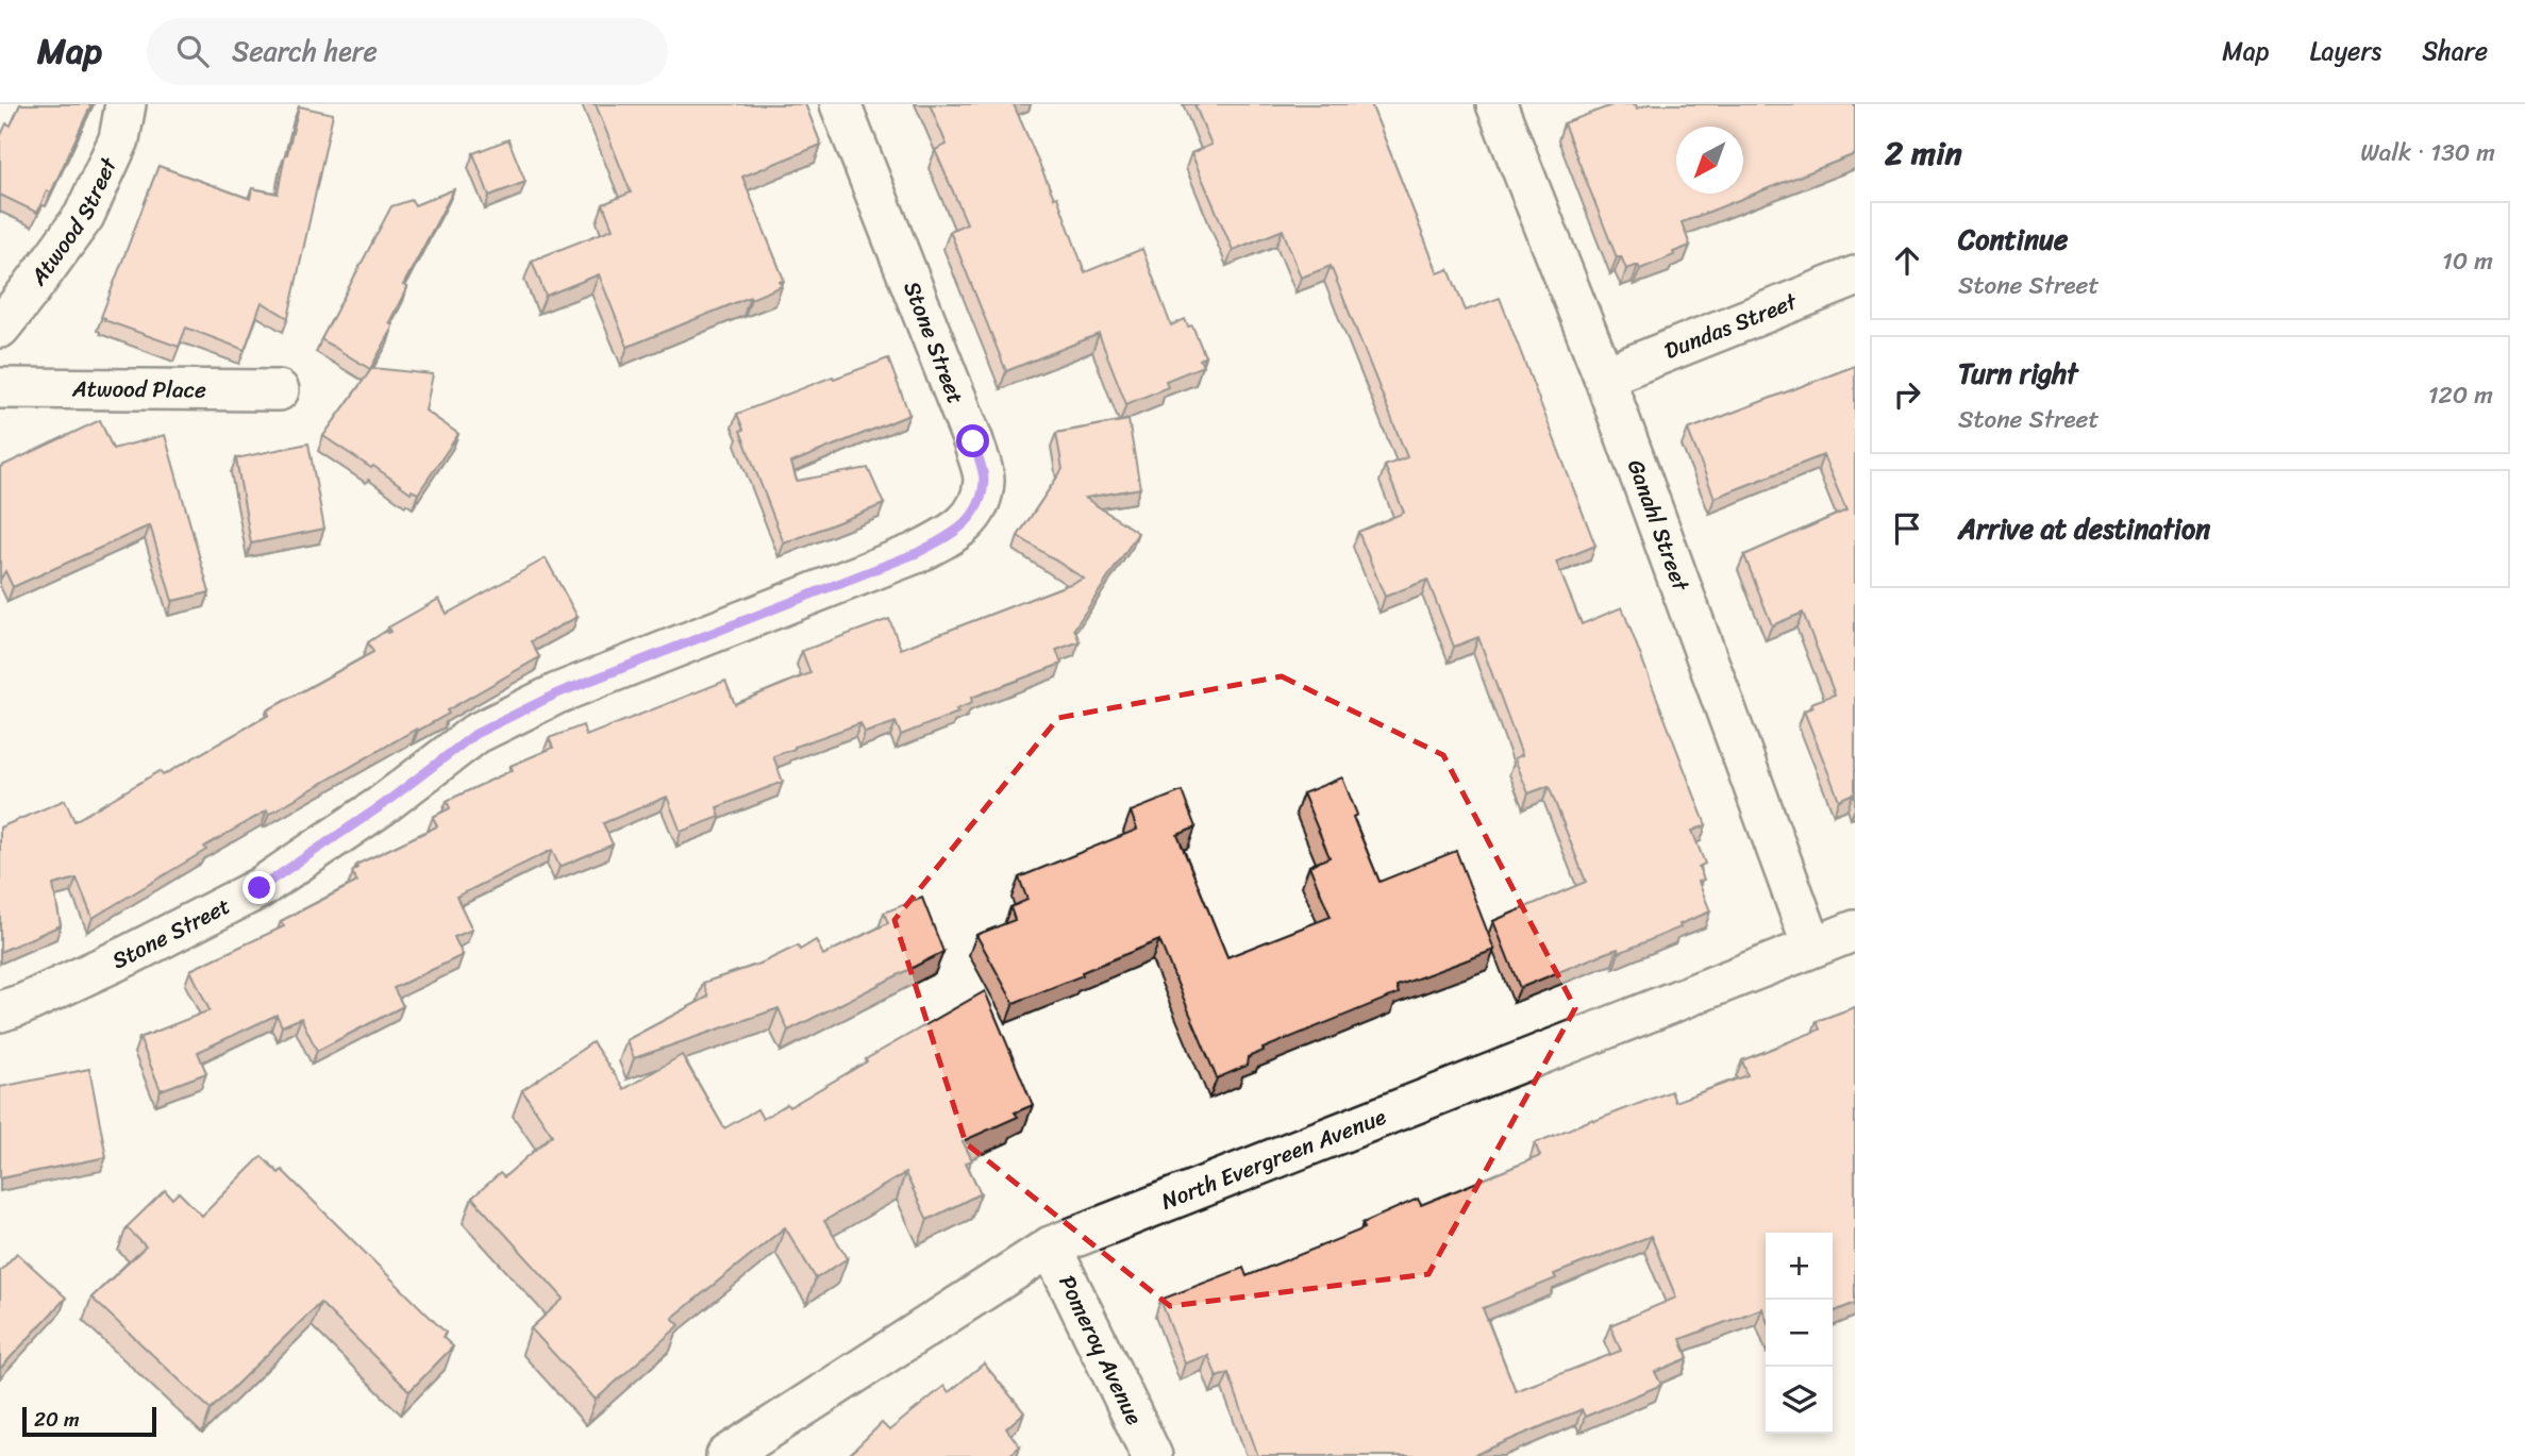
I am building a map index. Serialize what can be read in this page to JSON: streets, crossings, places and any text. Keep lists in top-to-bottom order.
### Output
{
  "streets": {
    "street": [
      "Atwood Street",
      "Dundas Street",
      "Stone Street",
      "Atwood Place",
      "Ganahl Street",
      "North Evergreen Avenue",
      "Pomeroy Avenue"
    ]
  },
  "crossings": [
    ["Dundas Street", "Ganahl Street"],
    ["Ganahl Street", "North Evergreen Avenue"],
    ["North Evergreen Avenue", "Pomeroy Avenue"]
  ],
  "scale_bar": "20 m",
  "north": "bottom left",
  "page": {
    "header": "Map",
    "search": "Search here",
    "nav": ["Map", "Layers", "Share"],
    "heading": ["2 min", "Walk · 130 m"],
    "list": [
      ["Continue", "Stone Street", "10 m"],
      ["Turn right", "Stone Street", "120 m"],
      "Arrive at destination"
    ],
    "map_buttons": ["+", "−"],
    "scale": "20 m"
  }
}
